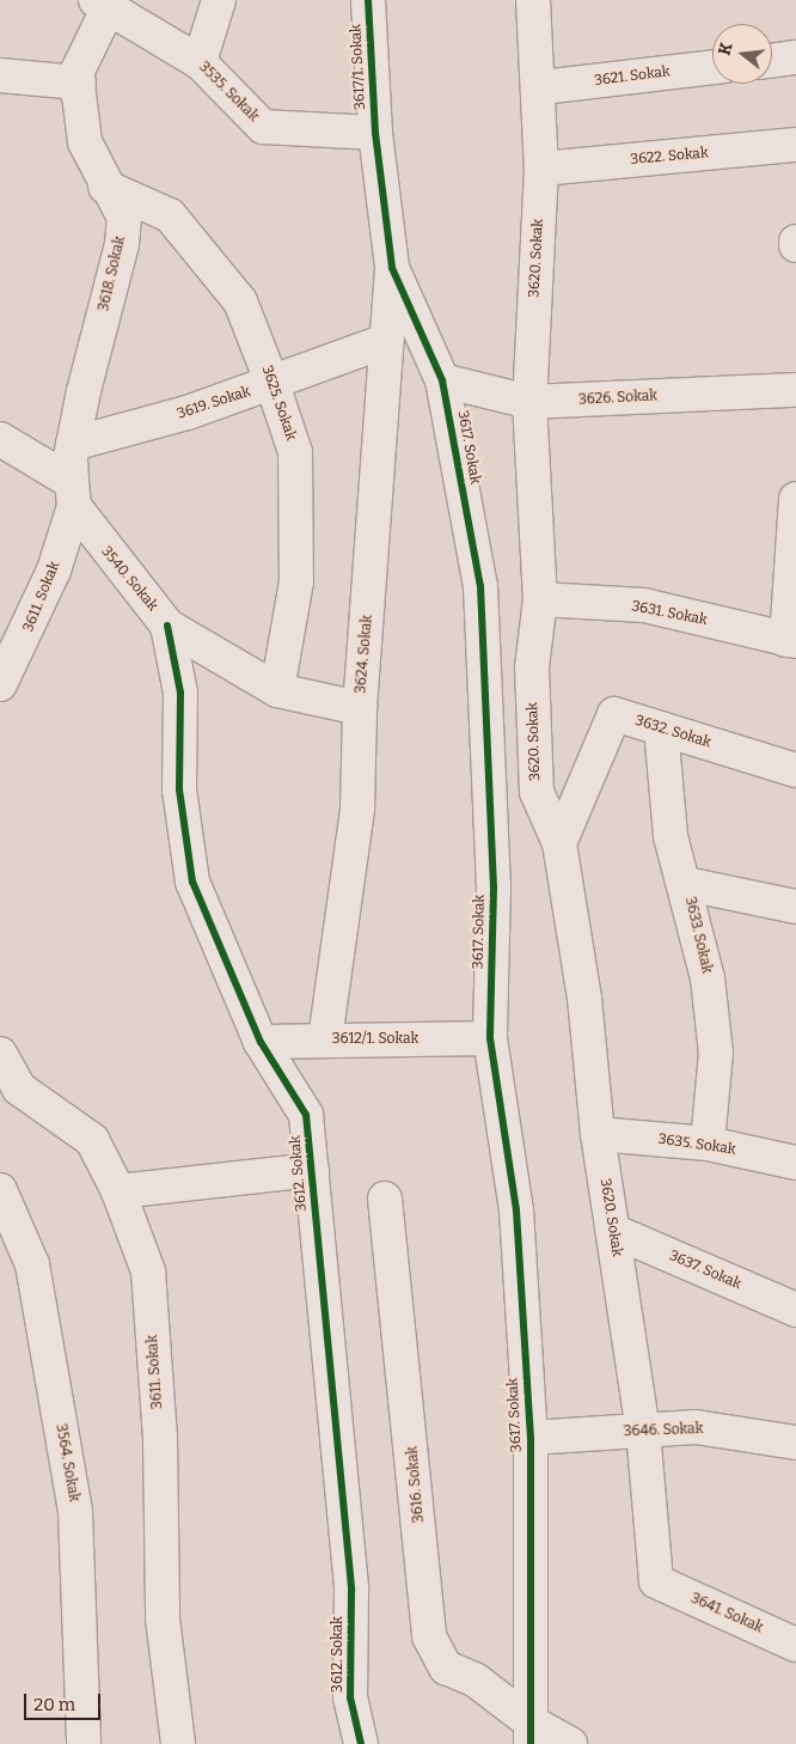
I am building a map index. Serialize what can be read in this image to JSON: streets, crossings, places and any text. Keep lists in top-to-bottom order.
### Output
{
  "streets": {
    "street": [
      "3617/1. Sokak",
      "3621. Sokak",
      "3535. Sokak",
      "3622. Sokak",
      "3620. Sokak",
      "3618. Sokak",
      "3626. Sokak",
      "3619. Sokak",
      "3625. Sokak",
      "3617. Sokak",
      "3540. Sokak",
      "3611. Sokak",
      "3631. Sokak",
      "3624. Sokak",
      "3632. Sokak",
      "3633. Sokak",
      "3612/1. Sokak",
      "3635. Sokak",
      "3612. Sokak",
      "3637. Sokak",
      "3646. Sokak",
      "3564. Sokak",
      "3616. Sokak",
      "3641. Sokak"
    ]
  },
  "crossings": [
    ["3617/1. Sokak", "3535. Sokak"],
    ["3617/1. Sokak", "3617. Sokak"],
    ["3621. Sokak", "3620. Sokak"],
    ["3535. Sokak", "3618. Sokak"],
    ["3535. Sokak", "3617. Sokak"],
    ["3622. Sokak", "3620. Sokak"],
    ["3620. Sokak", "3626. Sokak"],
    ["3620. Sokak", "3631. Sokak"],
    ["3620. Sokak", "3632. Sokak"],
    ["3620. Sokak", "3635. Sokak"],
    ["3620. Sokak", "3637. Sokak"],
    ["3620. Sokak", "3646. Sokak"],
    ["3620. Sokak", "3641. Sokak"],
    ["3618. Sokak", "3619. Sokak"],
    ["3618. Sokak", "3625. Sokak"],
    ["3618. Sokak", "3540. Sokak"],
    ["3618. Sokak", "3611. Sokak"],
    ["3626. Sokak", "3617. Sokak"],
    ["3619. Sokak", "3625. Sokak"],
    ["3619. Sokak", "3624. Sokak"],
    ["3625. Sokak", "3540. Sokak"],
    ["3617. Sokak", "3624. Sokak"],
    ["3617. Sokak", "3612/1. Sokak"],
    ["3617. Sokak", "3646. Sokak"],
    ["3617. Sokak", "3616. Sokak"],
    ["3540. Sokak", "3611. Sokak"],
    ["3540. Sokak", "3624. Sokak"],
    ["3540. Sokak", "3612. Sokak"],
    ["3624. Sokak", "3612/1. Sokak"],
    ["3632. Sokak", "3633. Sokak"],
    ["3633. Sokak", "3635. Sokak"],
    ["3612/1. Sokak", "3612. Sokak"]
  ],
  "scale_bar": "20 m",
  "north": "left"
}
